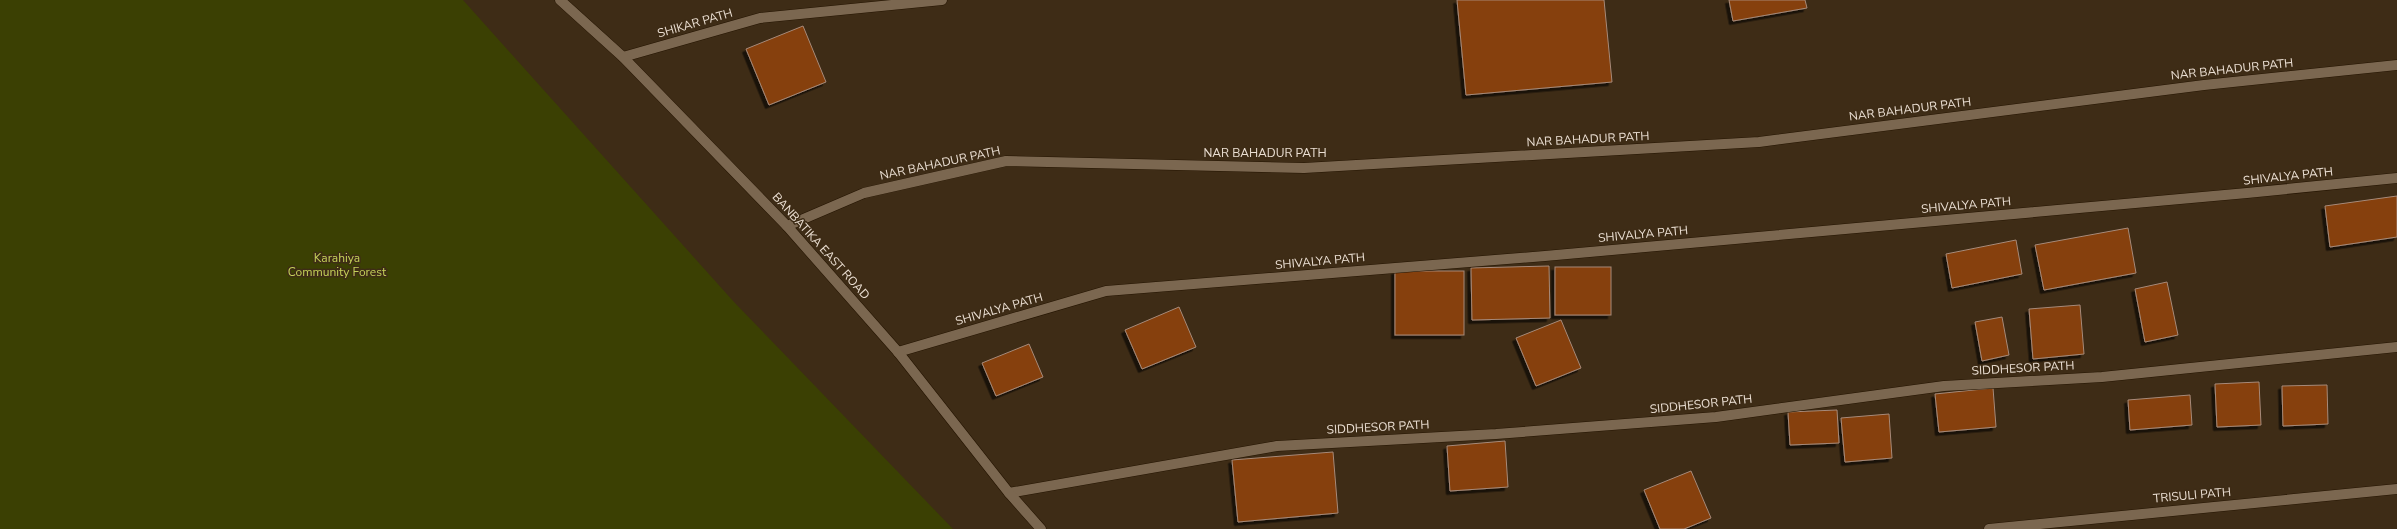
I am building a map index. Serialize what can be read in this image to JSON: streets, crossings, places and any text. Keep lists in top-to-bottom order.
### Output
{
  "streets": {
    "street": [
      "SHIKAR PATH",
      "NAR BAHADUR PATH",
      "SHIVALYA PATH",
      "BANBATIKA EAST ROAD",
      "SIDDHESOR PATH",
      "TRISULI PATH"
    ]
  },
  "crossings": [
    ["SHIKAR PATH", "BANBATIKA EAST ROAD"],
    ["NAR BAHADUR PATH", "BANBATIKA EAST ROAD"],
    ["SHIVALYA PATH", "BANBATIKA EAST ROAD"],
    ["BANBATIKA EAST ROAD", "SIDDHESOR PATH"]
  ],
  "parks": ["Karahiya Community Forest"]
}
